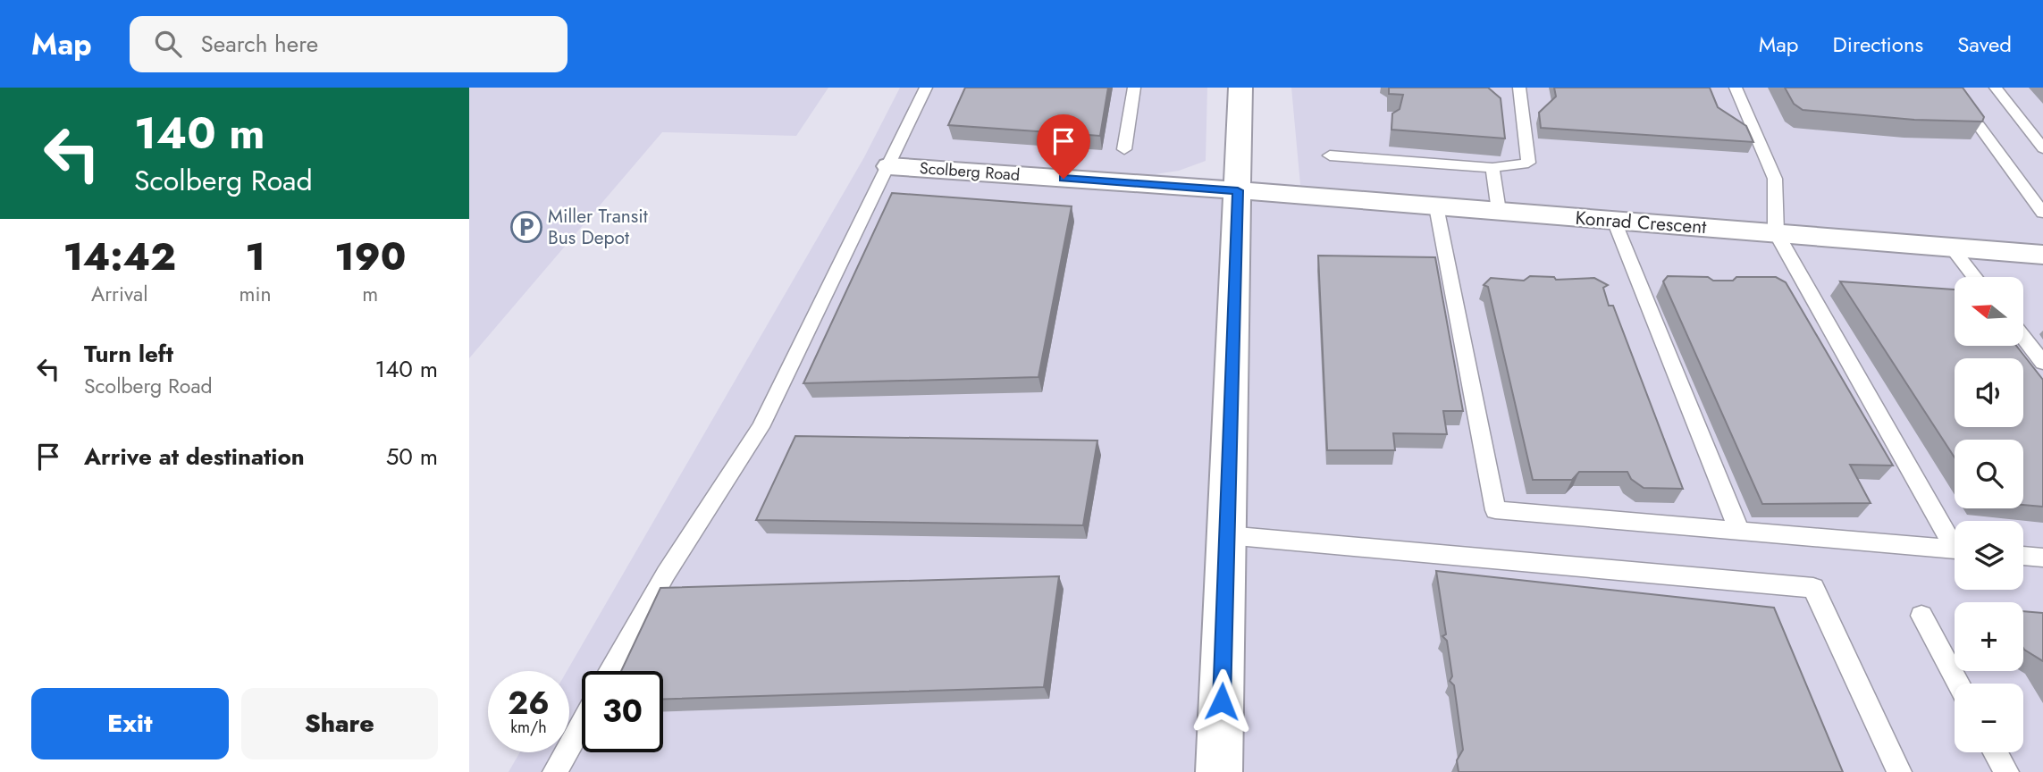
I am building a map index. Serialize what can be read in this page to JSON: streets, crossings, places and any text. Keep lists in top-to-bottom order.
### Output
{
  "streets": {
    "street": ["Scolberg Road", "Konrad Crescent"]
  },
  "crossings": [
    ["Scolberg Road", "Konrad Crescent"]
  ],
  "places": {
    "parking": ["Miller Transit Bus Depot"]
  },
  "north": "left",
  "page": {
    "header": "Map",
    "search": "Search here",
    "nav": ["Map", "Directions", "Saved"],
    "turn": ["140 m", "Scolberg Road"],
    "eta": [
      "14:42",
      "Arrival",
      "1",
      "min",
      "190",
      "m"
    ],
    "map_buttons": ["+", "−"],
    "list": [
      {
        "name": "Turn left",
        "note": "Scolberg Road",
        "value": "140 m"
      },
      {
        "name": "Arrive at destination",
        "value": "50 m"
      }
    ],
    "speed": "26 km/h",
    "limit": "30",
    "buttons": ["Exit", "Share"]
  }
}
